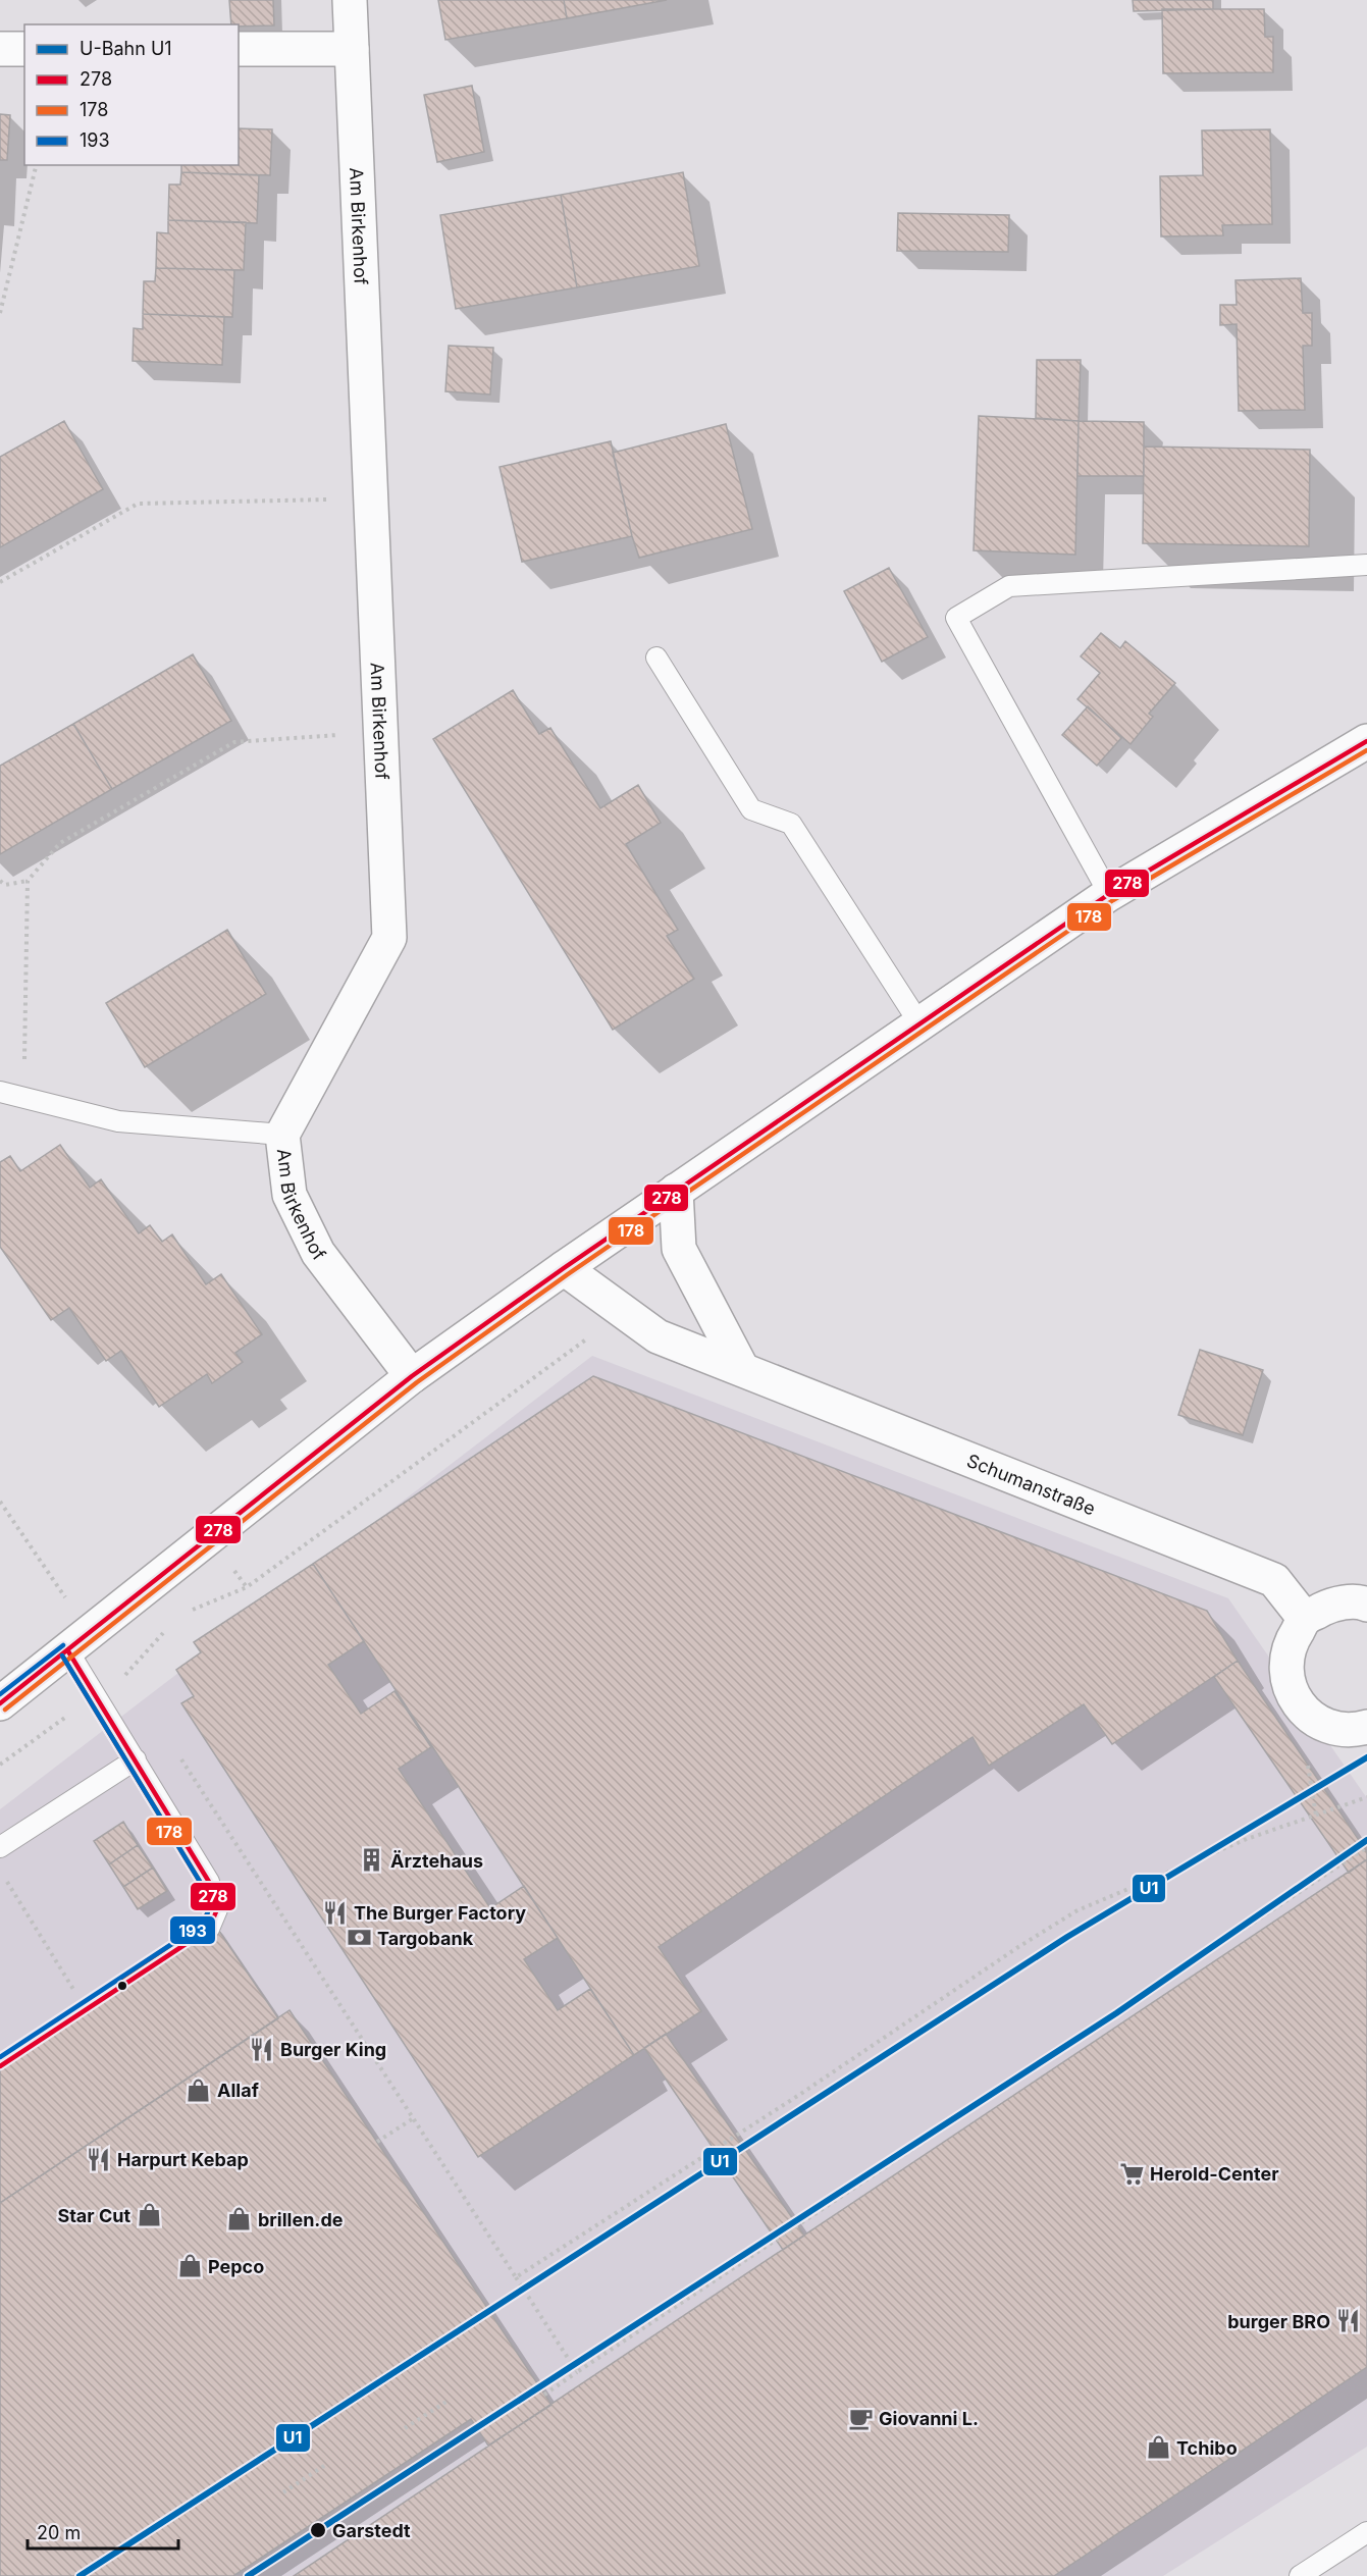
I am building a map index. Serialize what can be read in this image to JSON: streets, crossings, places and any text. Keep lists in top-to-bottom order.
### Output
{
  "streets": {
    "street": ["Am Birkenhof", "Schumanstraße"]
  },
  "places": {
    "building": ["Ärztehaus"],
    "restaurant": [
      "The Burger Factory",
      "Burger King",
      "Harpurt Kebap",
      "burger BRO"
    ],
    "bank": ["Targobank"],
    "shop": [
      "Allaf",
      "Star Cut",
      "brillen.de",
      "Pepco",
      "Tchibo"
    ],
    "supermarket": ["Herold-Center"],
    "cafe": ["Giovanni L."],
    "other": ["Garstedt"]
  },
  "lines": [
    "transit line 278",
    "transit line 178",
    "transit line 193",
    "metro line U1"
  ],
  "legend": [
    "U-Bahn U1",
    "278",
    "178",
    "193"
  ],
  "scale_bar": "20 m"
}
